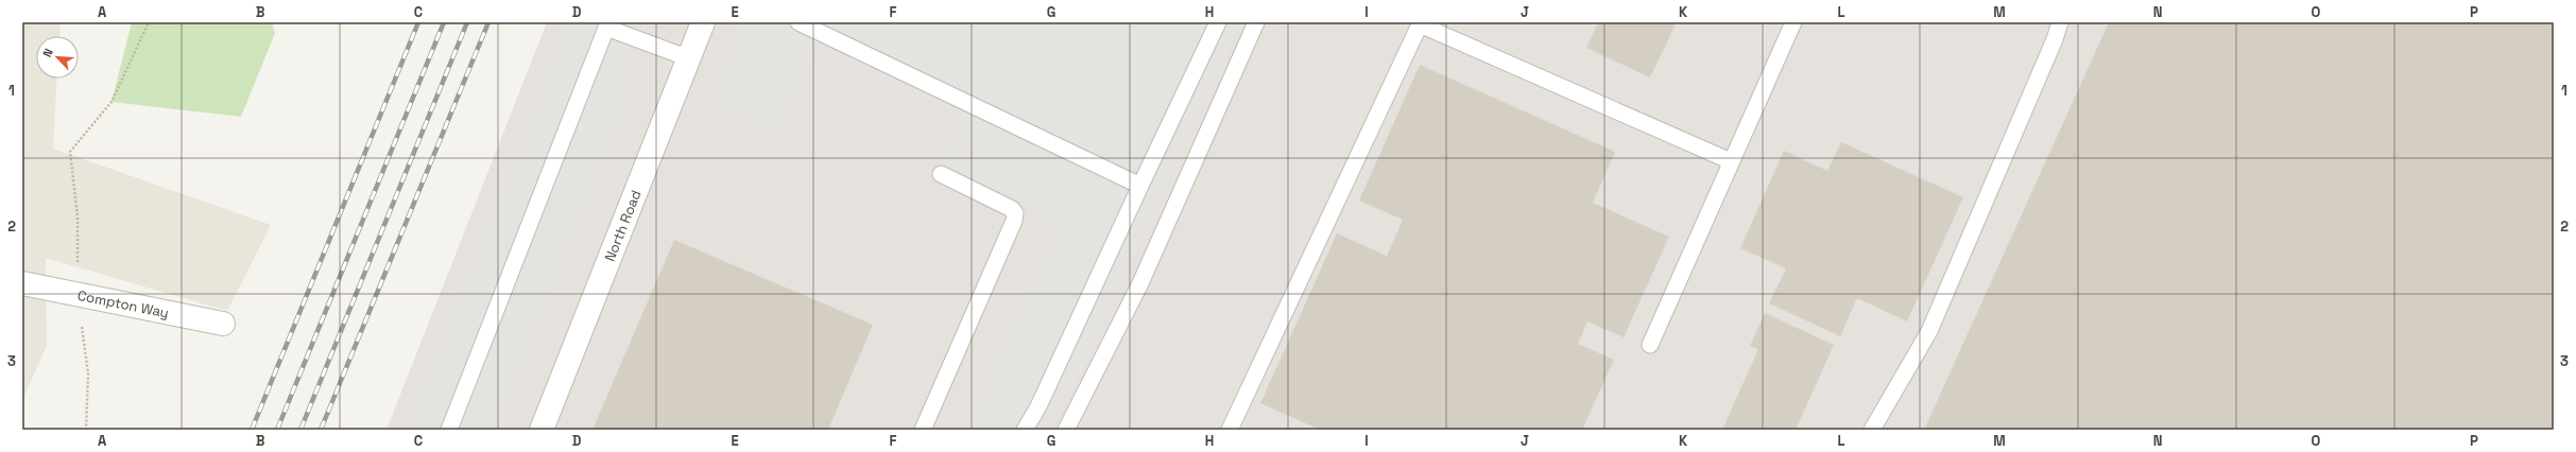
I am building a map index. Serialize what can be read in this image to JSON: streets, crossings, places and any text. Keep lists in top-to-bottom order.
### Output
{
  "streets": {
    "street": ["North Road", "Compton Way"]
  },
  "north": "top left",
  "grid": {
    "columns": [
      "A",
      "B",
      "C",
      "D",
      "E",
      "F",
      "G",
      "H",
      "I",
      "J",
      "K",
      "L",
      "M",
      "N",
      "O",
      "P"
    ],
    "rows": ["1", "2", "3"]
  }
}
